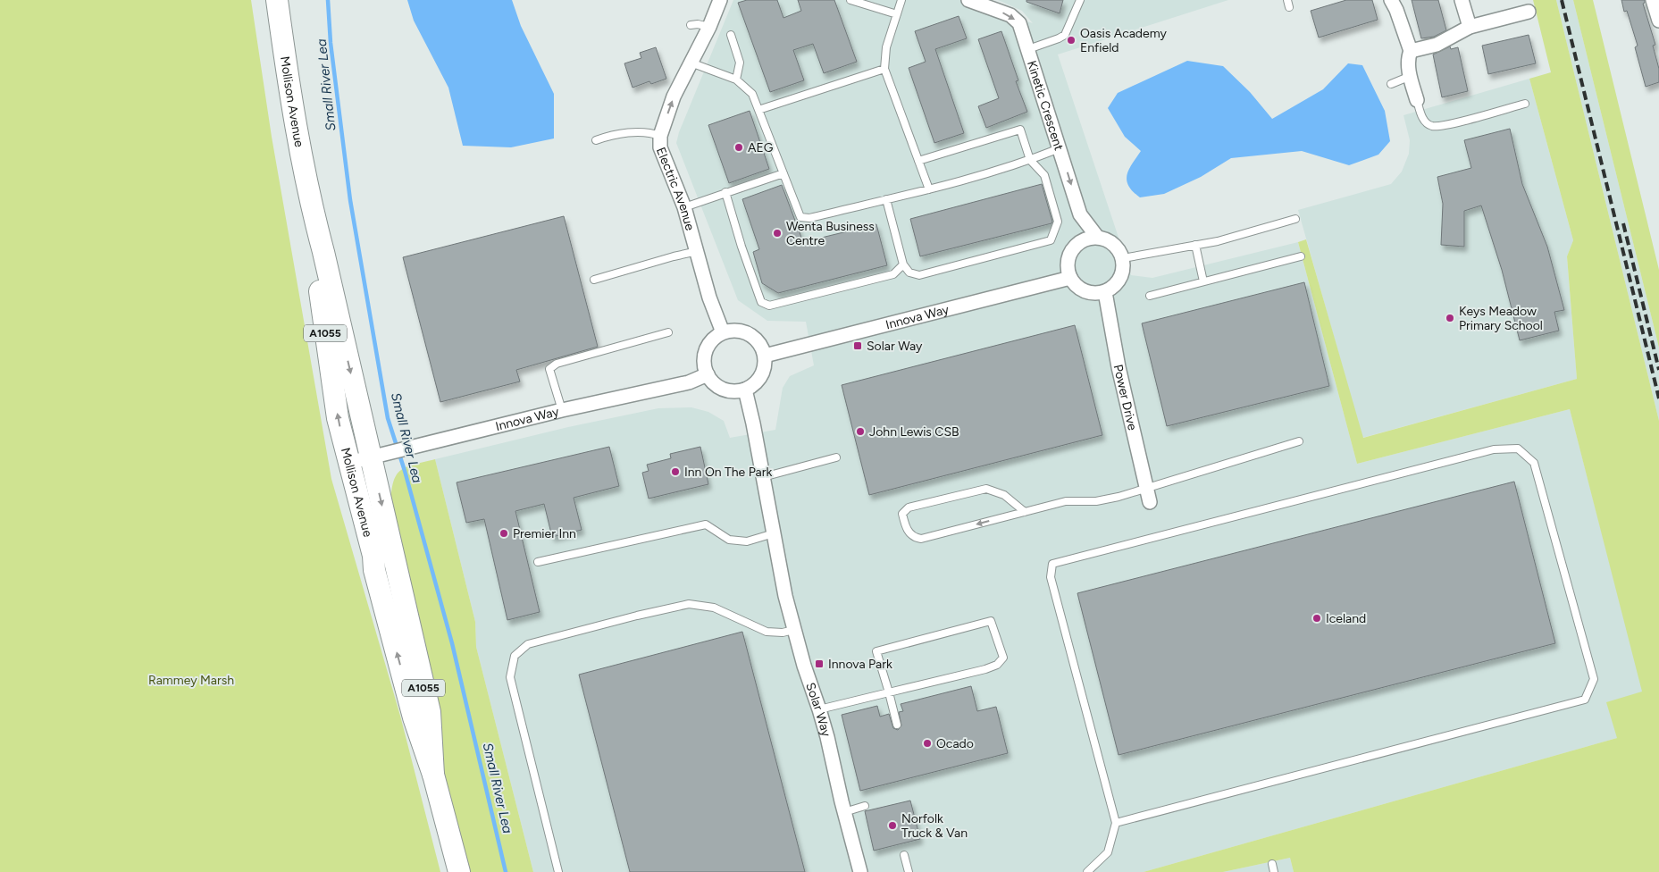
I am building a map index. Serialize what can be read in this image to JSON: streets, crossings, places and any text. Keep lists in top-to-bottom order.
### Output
{
  "streets": {
    "main road": ["Mollison Avenue", "A1055"],
    "street": [
      "Kinetic Crescent",
      "Electric Avenue",
      "Innova Way",
      "Power Drive",
      "Solar Way"
    ]
  },
  "crossings": [
    ["Mollison Avenue", "Innova Way"],
    ["Kinetic Crescent", "Innova Way"],
    ["Kinetic Crescent", "Power Drive"],
    ["Electric Avenue", "Innova Way"],
    ["Electric Avenue", "Solar Way"],
    ["Innova Way", "Power Drive"],
    ["Innova Way", "Solar Way"]
  ],
  "one_way": ["Kinetic Crescent"],
  "water": ["Small River Lea"],
  "parks": ["Rammey Marsh"],
  "places": {
    "other": [
      "Oasis Academy Enfield",
      "AEG",
      "Wenta Business Centre",
      "Keys Meadow Primary School",
      "John Lewis CSB",
      "Inn On The Park",
      "Premier Inn",
      "Iceland",
      "Ocado",
      "Norfolk Truck & Van"
    ],
    "transit": ["Solar Way", "Innova Park"]
  }
}
